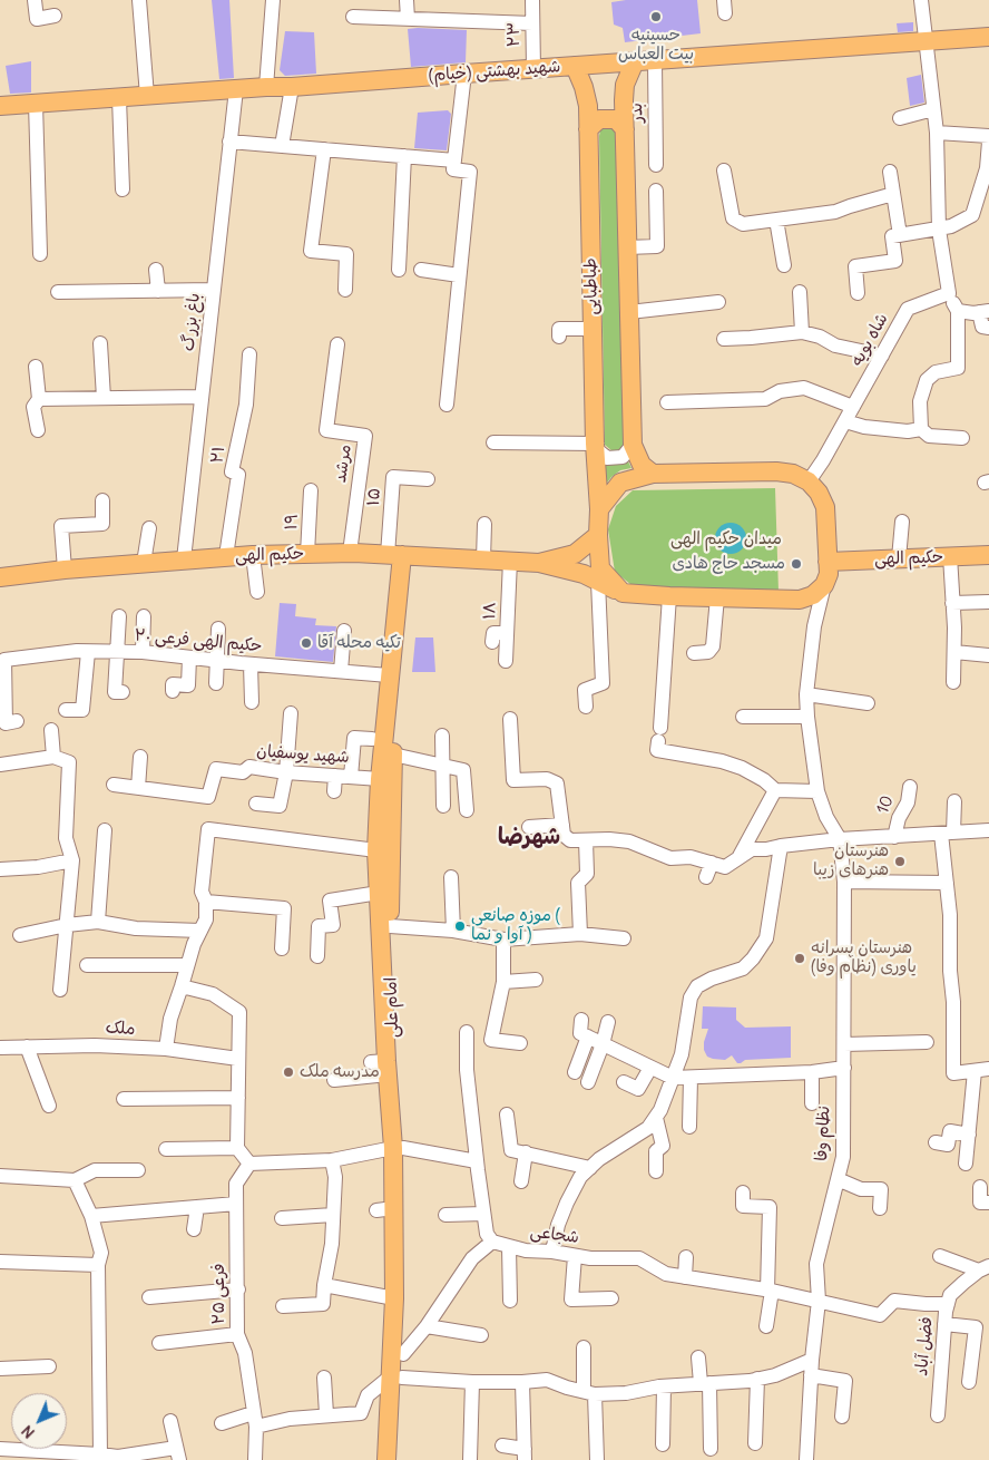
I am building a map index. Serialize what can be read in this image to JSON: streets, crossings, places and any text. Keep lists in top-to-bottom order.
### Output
{
  "streets": {
    "main road": [
      "شهید بهشتی (خیام)",
      "طباطبایی",
      "حکیم الهی",
      "امام علی"
    ],
    "street": [
      "۲۳",
      "بدر",
      "باغ بزرگ",
      "شاه بویه",
      "۲۱",
      "مرشد",
      "۱۵",
      "۱۹",
      "۱۸",
      "حکیم الهی فرعی ۲۰",
      "شهید یوسفیان",
      "10",
      "ملک",
      "نظام وفا",
      "شجاعی",
      "فرعی ۲۵",
      "فضل آباد"
    ]
  },
  "crossings": [
    ["۲۳", "شهید بهشتی (خیام)"],
    ["شهید بهشتی (خیام)", "بدر"],
    ["شهید بهشتی (خیام)", "طباطبایی"],
    ["شهید بهشتی (خیام)", "باغ بزرگ"],
    ["باغ بزرگ", "حکیم الهی"],
    ["۲۱", "حکیم الهی"],
    ["مرشد", "حکیم الهی"],
    ["۱۵", "حکیم الهی"],
    ["۱۵", "امام علی"],
    ["۱۹", "حکیم الهی"],
    ["حکیم الهی", "۱۸"],
    ["حکیم الهی", "امام علی"],
    ["نظام وفا", "شجاعی"],
    ["شجاعی", "فضل آباد"]
  ],
  "districts": ["شهرضا"],
  "parks": ["میدان حکیم الهی"],
  "places": [
    "حسینیه بیت العباس",
    "مسجد حاج هادی",
    "تکیه محله آقا",
    "هنرستان هنرهای زیبا",
    "موزه صانعی ( آوا و نما )",
    "هنرستان پسرانه یاوری (نظام وفا)",
    "مدرسه ملک"
  ],
  "north": "bottom left"
}
